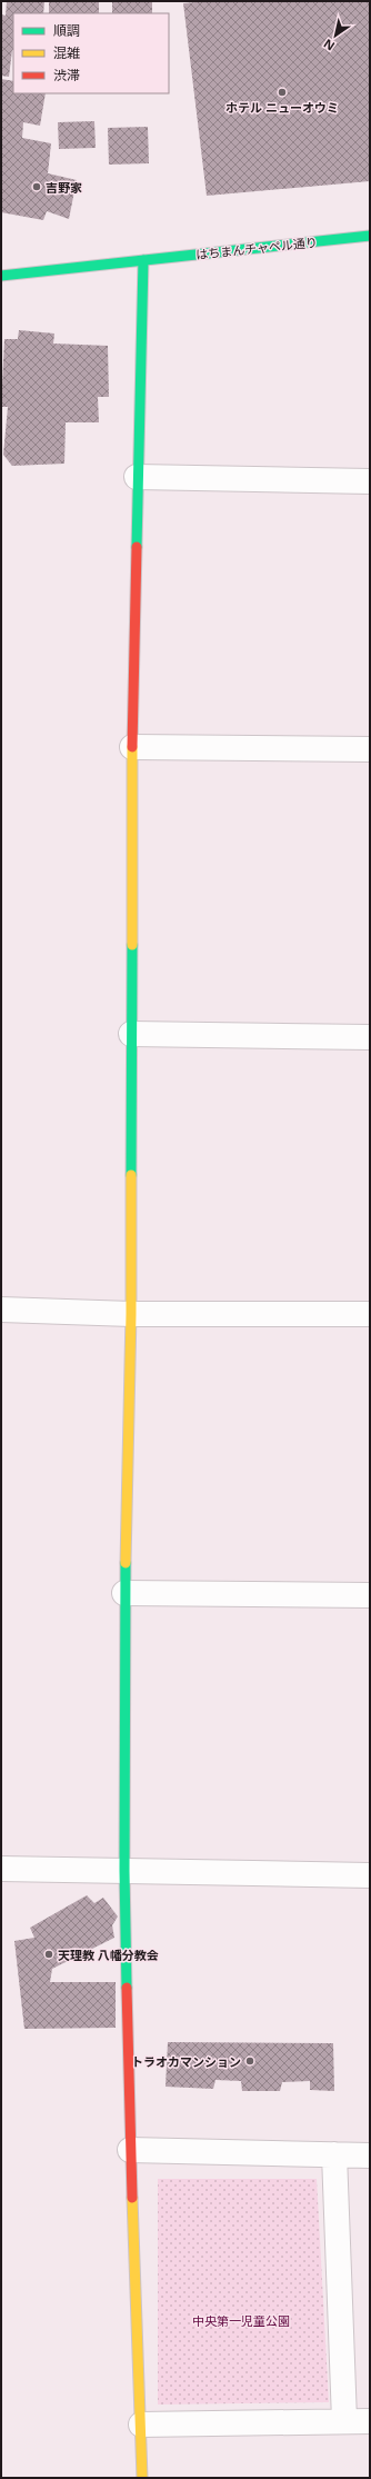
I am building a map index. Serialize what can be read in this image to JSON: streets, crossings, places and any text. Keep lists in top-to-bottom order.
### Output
{
  "streets": {
    "street": ["はちまんチャペル通り"]
  },
  "parks": ["中央第一児童公園"],
  "places": [
    "ホテル ニューオウミ",
    "吉野家",
    "天理教 八幡分教会",
    "トラオカマンション"
  ],
  "legend": ["順調", "混雑", "渋滞"],
  "north": "bottom left"
}
